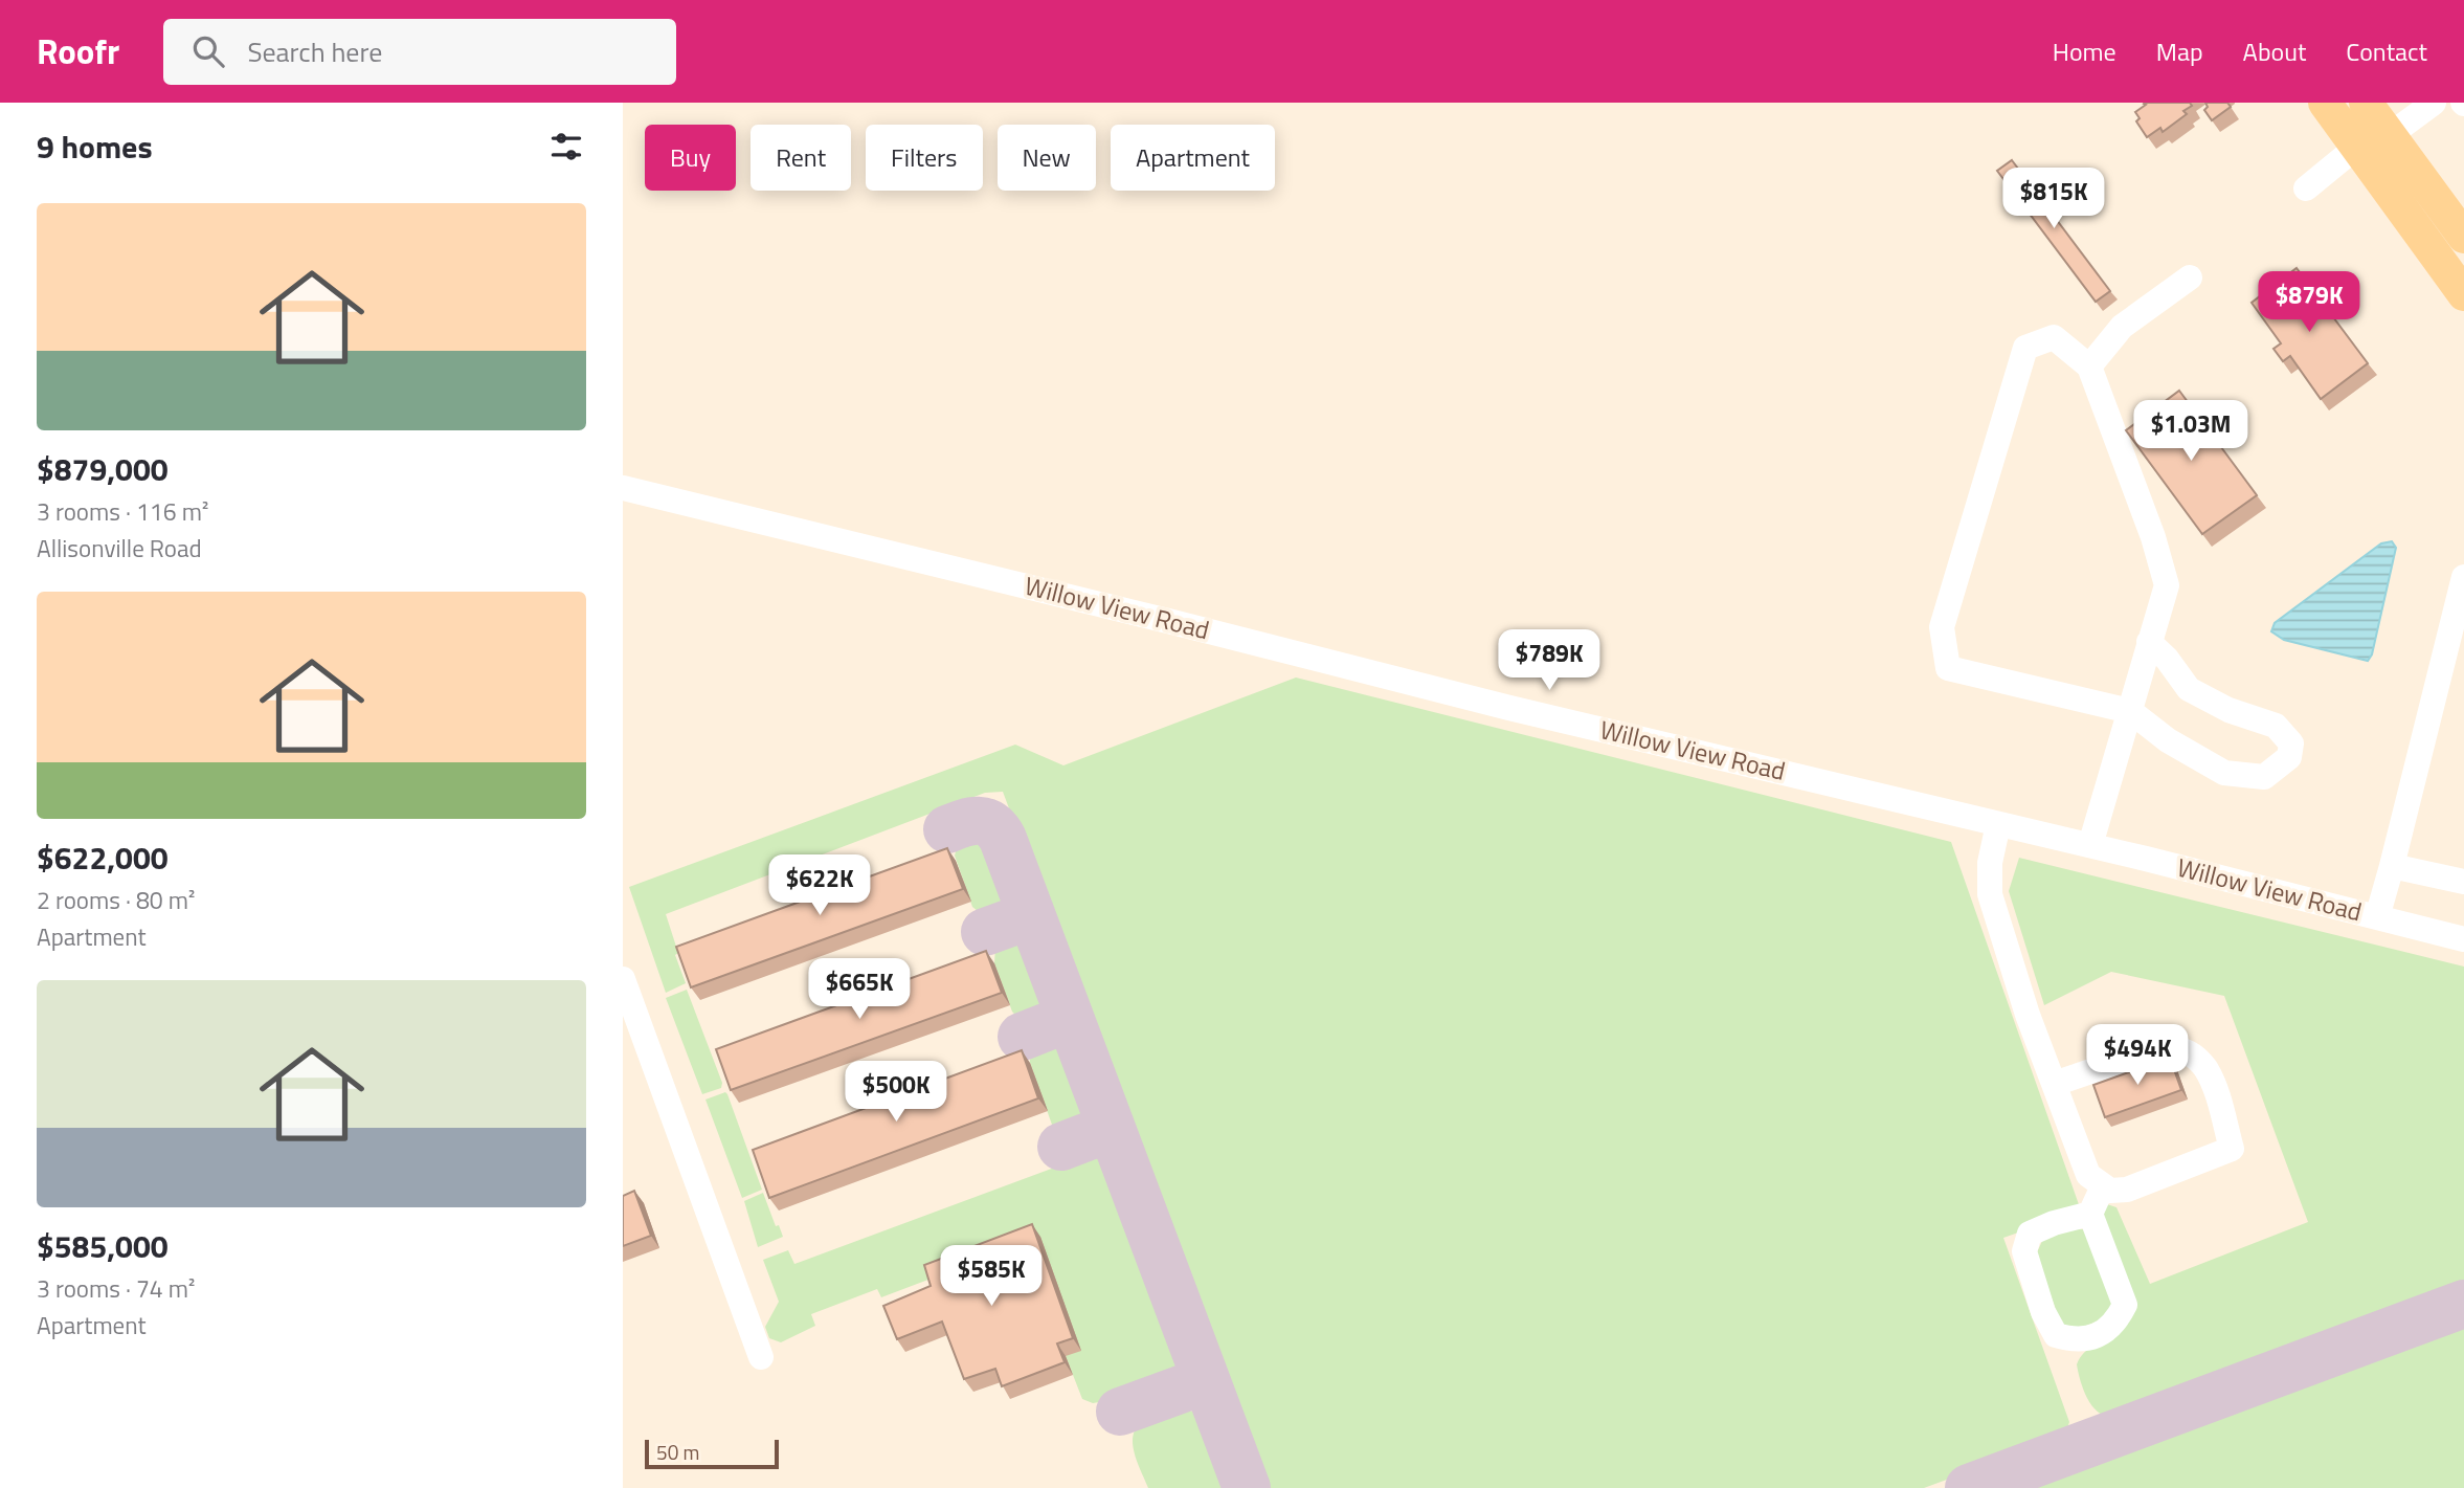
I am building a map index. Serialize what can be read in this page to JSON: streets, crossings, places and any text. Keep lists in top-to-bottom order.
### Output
{
  "streets": {
    "street": ["Willow View Road"]
  },
  "scale_bar": "50 m",
  "page": {
    "header": "Roofr",
    "search": "Search here",
    "nav": [
      "Home",
      "Map",
      "About",
      "Contact"
    ],
    "heading": "9 homes",
    "chip": [
      "Buy",
      "Rent",
      "Filters",
      "New",
      "Apartment"
    ],
    "price": [
      "$815K",
      "$879K",
      "$1.03M",
      "$789K",
      "$622K",
      "$665K",
      "$494K",
      "$500K",
      "$585K"
    ],
    "list": [
      {
        "name": "$879,000",
        "note": "3 rooms · 116 m² · Allisonville Road"
      },
      {
        "name": "$622,000",
        "note": "2 rooms · 80 m² · Apartment"
      },
      {
        "name": "$585,000",
        "note": "3 rooms · 74 m² · Apartment"
      }
    ],
    "scale": "50 m"
  }
}
